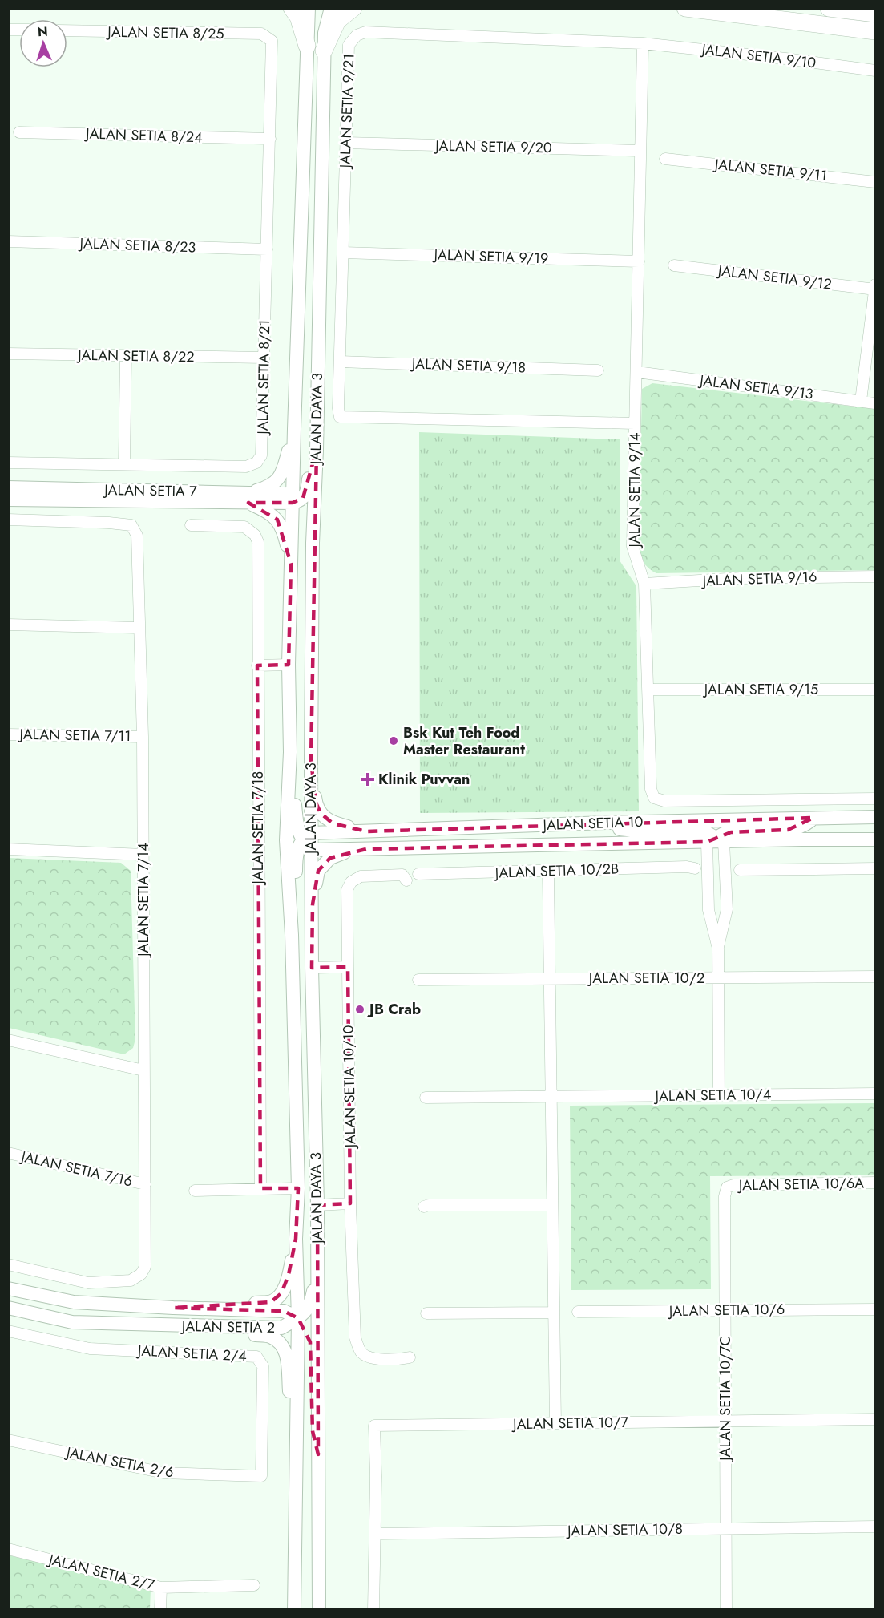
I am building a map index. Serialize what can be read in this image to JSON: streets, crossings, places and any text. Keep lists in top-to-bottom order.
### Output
{
  "streets": {
    "street": [
      "JALAN SETIA 8/25",
      "JALAN SETIA 9/10",
      "JALAN SETIA 9/21",
      "JALAN SETIA 8/24",
      "JALAN SETIA 9/20",
      "JALAN SETIA 9/11",
      "JALAN SETIA 8/23",
      "JALAN SETIA 9/19",
      "JALAN SETIA 9/12",
      "JALAN SETIA 8/22",
      "JALAN SETIA 9/18",
      "JALAN SETIA 8/21",
      "JALAN SETIA 9/13",
      "JALAN DAYA 3",
      "JALAN SETIA 9/14",
      "JALAN SETIA 7",
      "JALAN SETIA 9/16",
      "JALAN SETIA 9/15",
      "JALAN SETIA 7/11",
      "JALAN SETIA 10",
      "JALAN SETIA 7/18",
      "JALAN SETIA 10/2B",
      "JALAN SETIA 7/14",
      "JALAN SETIA 10/2",
      "JALAN SETIA 10/10",
      "JALAN SETIA 10/4",
      "JALAN SETIA 7/16",
      "JALAN SETIA 10/6A",
      "JALAN SETIA 10/6",
      "JALAN SETIA 2",
      "JALAN SETIA 2/4",
      "JALAN SETIA 10/7C",
      "JALAN SETIA 10/7",
      "JALAN SETIA 2/6",
      "JALAN SETIA 10/8",
      "JALAN SETIA 2/7"
    ]
  },
  "crossings": [
    ["JALAN SETIA 8/25", "JALAN SETIA 8/21"],
    ["JALAN SETIA 9/10", "JALAN SETIA 9/21"],
    ["JALAN SETIA 9/10", "JALAN SETIA 9/14"],
    ["JALAN SETIA 9/21", "JALAN SETIA 9/20"],
    ["JALAN SETIA 9/21", "JALAN SETIA 9/19"],
    ["JALAN SETIA 9/21", "JALAN SETIA 9/18"],
    ["JALAN SETIA 9/21", "JALAN SETIA 9/14"],
    ["JALAN SETIA 8/24", "JALAN SETIA 8/21"],
    ["JALAN SETIA 9/20", "JALAN SETIA 9/14"],
    ["JALAN SETIA 8/23", "JALAN SETIA 8/21"],
    ["JALAN SETIA 9/19", "JALAN SETIA 9/14"],
    ["JALAN SETIA 8/22", "JALAN SETIA 8/21"],
    ["JALAN SETIA 9/13", "JALAN SETIA 9/14"],
    ["JALAN DAYA 3", "JALAN SETIA 7"],
    ["JALAN DAYA 3", "JALAN SETIA 10"],
    ["JALAN DAYA 3", "JALAN SETIA 2"],
    ["JALAN SETIA 9/14", "JALAN SETIA 9/16"],
    ["JALAN SETIA 9/14", "JALAN SETIA 9/15"],
    ["JALAN SETIA 7/11", "JALAN SETIA 7/14"],
    ["JALAN SETIA 7/14", "JALAN SETIA 7/16"],
    ["JALAN SETIA 10/6A", "JALAN SETIA 10/7C"],
    ["JALAN SETIA 10/6", "JALAN SETIA 10/7C"],
    ["JALAN SETIA 2/4", "JALAN SETIA 2/6"],
    ["JALAN SETIA 10/7C", "JALAN SETIA 10/7"],
    ["JALAN SETIA 10/7C", "JALAN SETIA 10/8"],
    ["JALAN SETIA 10/7", "JALAN SETIA 10/8"]
  ],
  "places": {
    "other": ["Bsk Kut Teh Food Master Restaurant", "JB Crab"],
    "health": ["Klinik Puvvan"]
  },
  "north": "top"
}
